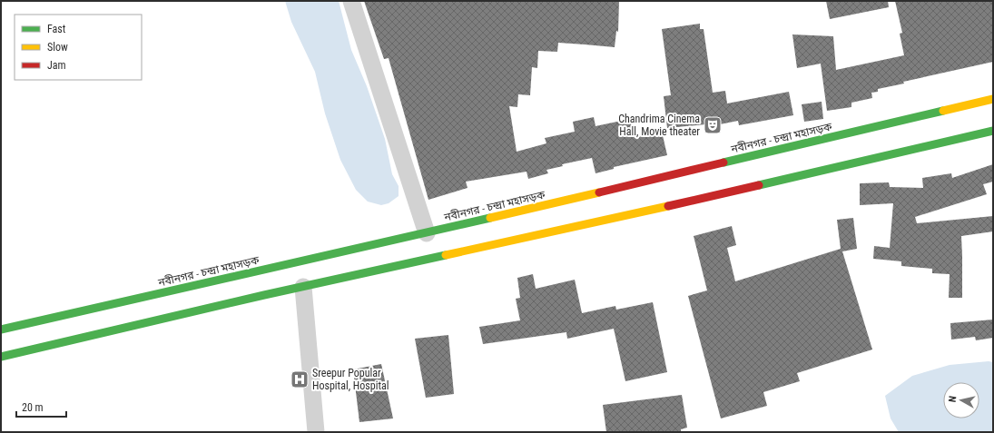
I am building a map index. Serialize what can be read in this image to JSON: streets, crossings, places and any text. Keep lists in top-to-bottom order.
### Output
{
  "streets": {
    "highway": ["নবীনগর - চন্দ্রা মহাসড়ক"]
  },
  "places": {
    "theatre": ["Chandrima Cinema Hall, Movie theater"],
    "hospital": ["Sreepur Popular Hospital, Hospital"]
  },
  "legend": ["Fast", "Slow", "Jam"],
  "scale_bar": "20 m",
  "north": "left"
}
